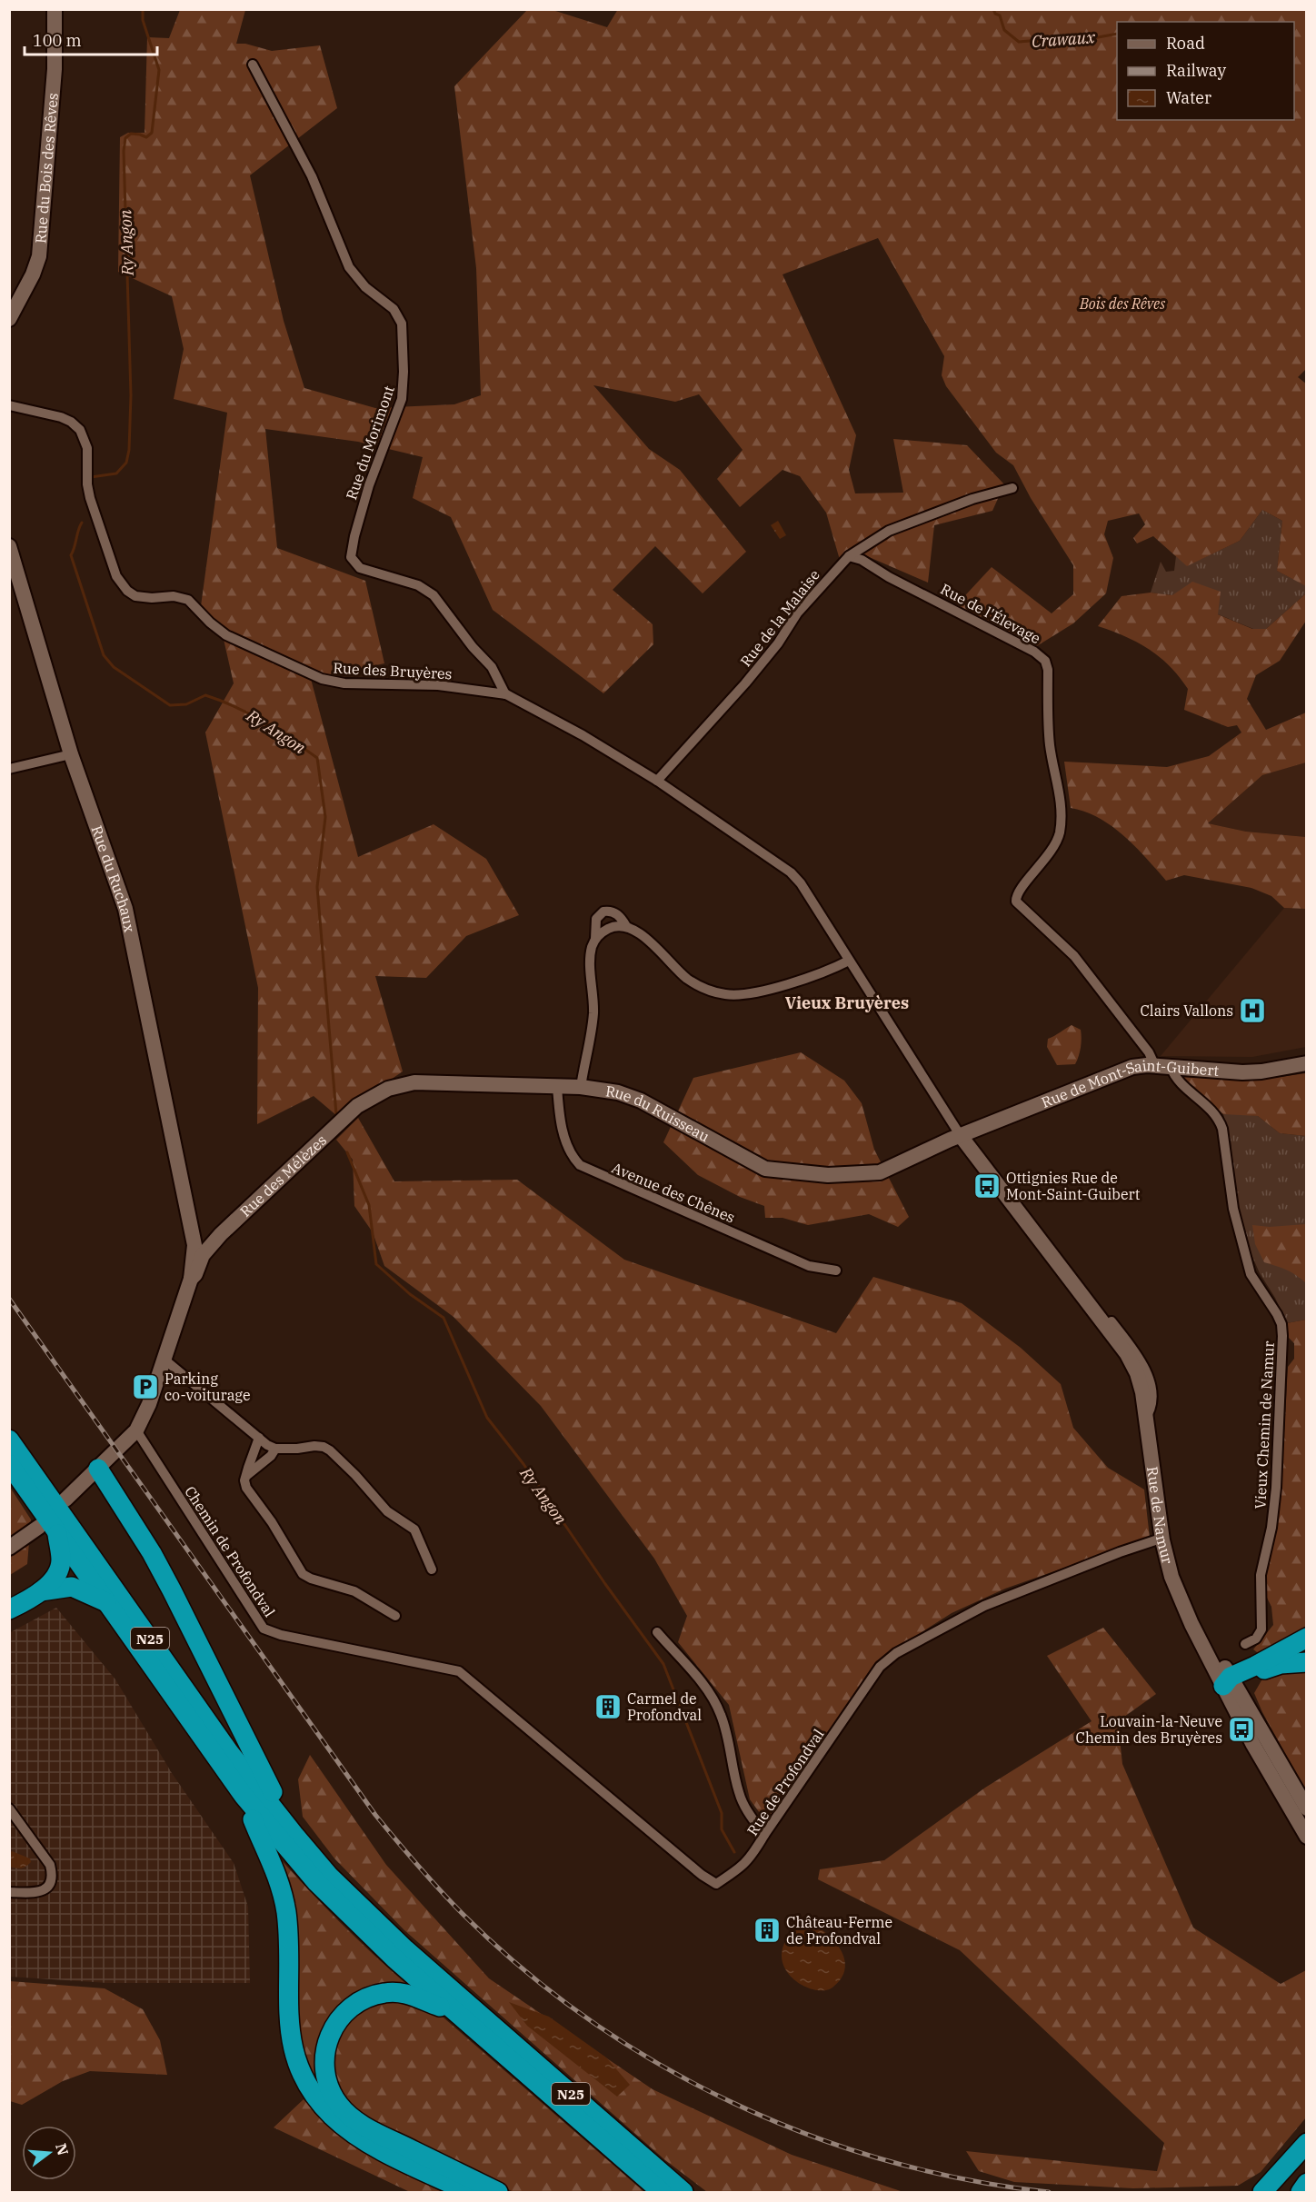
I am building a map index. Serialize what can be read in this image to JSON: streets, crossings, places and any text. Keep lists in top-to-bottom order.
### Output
{
  "streets": {
    "highway": ["N25"],
    "street": [
      "Rue du Bois des Rêves",
      "Rue du Morimont",
      "Rue de l'Élevage",
      "Rue de la Malaise",
      "Rue des Bruyères",
      "Rue du Ruchaux",
      "Rue de Mont-Saint-Guibert",
      "Rue du Ruisseau",
      "Rue des Mélèzes",
      "Avenue des Chênes",
      "Vieux Chemin de Namur",
      "Rue de Namur",
      "Chemin de Profondval",
      "Rue de Profondval"
    ]
  },
  "crossings": [
    ["Rue du Morimont", "Rue des Bruyères"],
    ["Rue de l'Élevage", "Rue de la Malaise"],
    ["Rue de l'Élevage", "Rue de Mont-Saint-Guibert"],
    ["Rue du Ruchaux", "Rue des Mélèzes"],
    ["Rue de Mont-Saint-Guibert", "Rue du Ruisseau"],
    ["Rue de Mont-Saint-Guibert", "Vieux Chemin de Namur"],
    ["Rue de Mont-Saint-Guibert", "Rue de Namur"],
    ["Rue du Ruisseau", "Rue des Mélèzes"],
    ["Rue du Ruisseau", "Avenue des Chênes"],
    ["Rue du Ruisseau", "Rue de Namur"],
    ["Rue des Mélèzes", "Chemin de Profondval"],
    ["Rue de Namur", "Rue de Profondval"],
    ["Chemin de Profondval", "Rue de Profondval"]
  ],
  "districts": ["Vieux Bruyères"],
  "water": ["Crawaux", "Ry Angon"],
  "parks": ["Bois des Rêves"],
  "places": {
    "hospital": ["Clairs Vallons"],
    "bus stop": ["Ottignies Rue de Mont-Saint-Guibert", "Louvain-la-Neuve Chemin des Bruyères"],
    "parking": ["Parking co-voiturage"],
    "building": ["Carmel de Profondval", "Château-Ferme de Profondval"]
  },
  "legend": ["Road", "Railway", "Water"],
  "scale_bar": "100 m",
  "north": "right"
}
